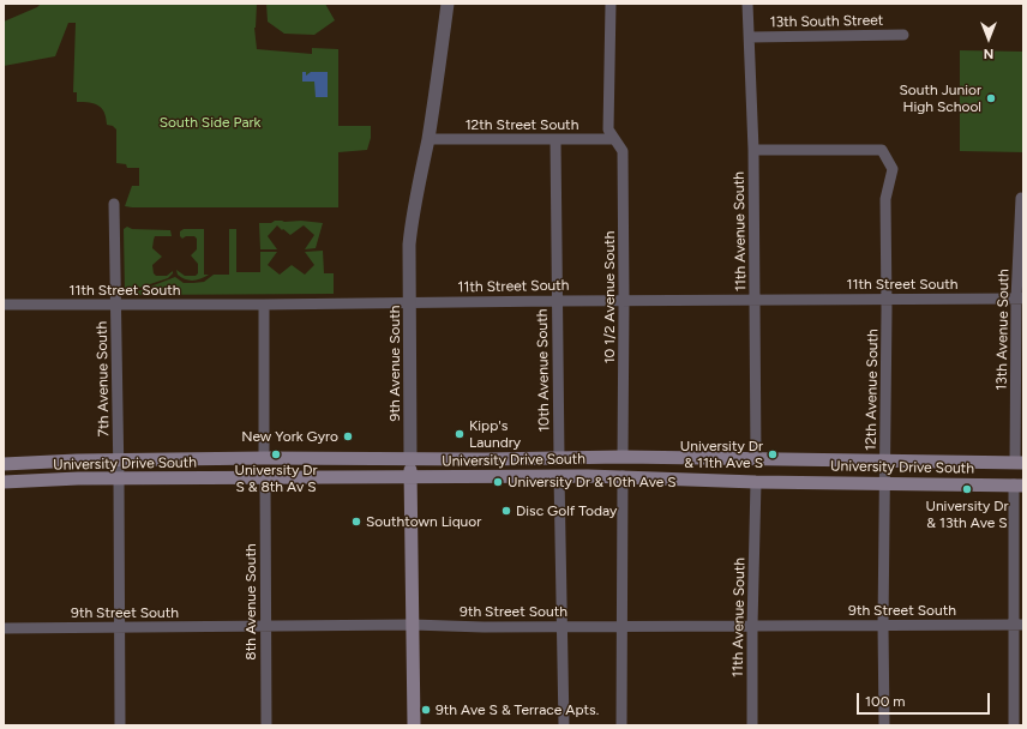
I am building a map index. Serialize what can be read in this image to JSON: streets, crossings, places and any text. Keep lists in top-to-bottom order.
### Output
{
  "streets": {
    "main road": ["9th Avenue South", "University Drive South"],
    "street": [
      "13th South Street",
      "12th Street South",
      "11th Avenue South",
      "11th Street South",
      "10 1/2 Avenue South",
      "13th Avenue South",
      "10th Avenue South",
      "7th Avenue South",
      "12th Avenue South",
      "8th Avenue South",
      "9th Street South"
    ]
  },
  "crossings": [
    ["13th South Street", "11th Avenue South"],
    ["12th Street South", "10 1/2 Avenue South"],
    ["12th Street South", "9th Avenue South"],
    ["12th Street South", "10th Avenue South"],
    ["11th Avenue South", "11th Street South"],
    ["11th Avenue South", "12th Avenue South"],
    ["11th Avenue South", "University Drive South"],
    ["11th Avenue South", "9th Street South"],
    ["11th Street South", "10 1/2 Avenue South"],
    ["11th Street South", "13th Avenue South"],
    ["11th Street South", "9th Avenue South"],
    ["11th Street South", "10th Avenue South"],
    ["11th Street South", "7th Avenue South"],
    ["11th Street South", "12th Avenue South"],
    ["10 1/2 Avenue South", "University Drive South"],
    ["13th Avenue South", "University Drive South"],
    ["9th Avenue South", "University Drive South"],
    ["9th Avenue South", "9th Street South"],
    ["10th Avenue South", "University Drive South"],
    ["7th Avenue South", "University Drive South"],
    ["7th Avenue South", "9th Street South"],
    ["12th Avenue South", "University Drive South"],
    ["12th Avenue South", "9th Street South"],
    ["University Drive South", "8th Avenue South"],
    ["8th Avenue South", "9th Street South"]
  ],
  "parks": ["South Side Park"],
  "places": [
    "South Junior High School",
    "Kipp's Laundry",
    "New York Gyro",
    "University Dr S & 8th Av S",
    "University Dr & 11th Ave S",
    "University Dr & 10th Ave S",
    "University Dr & 13th Ave S",
    "Disc Golf Today",
    "Southtown Liquor",
    "9th Ave S & Terrace Apts."
  ],
  "scale_bar": "100 m",
  "north": "bottom"
}
